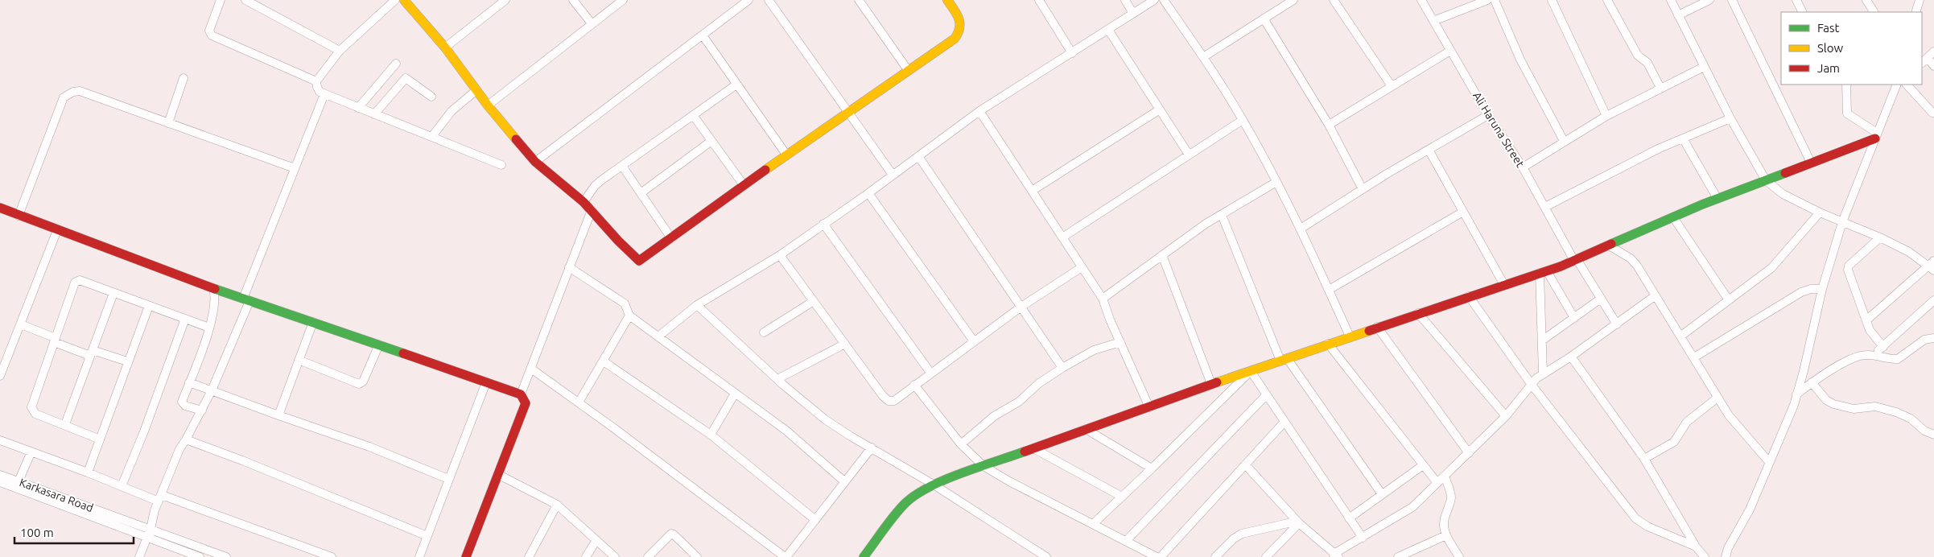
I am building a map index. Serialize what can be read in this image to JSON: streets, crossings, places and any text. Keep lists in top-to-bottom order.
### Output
{
  "streets": {
    "street": ["Ali Haruna Street", "Karkasara Road"]
  },
  "legend": ["Fast", "Slow", "Jam"],
  "scale_bar": "100 m"
}
